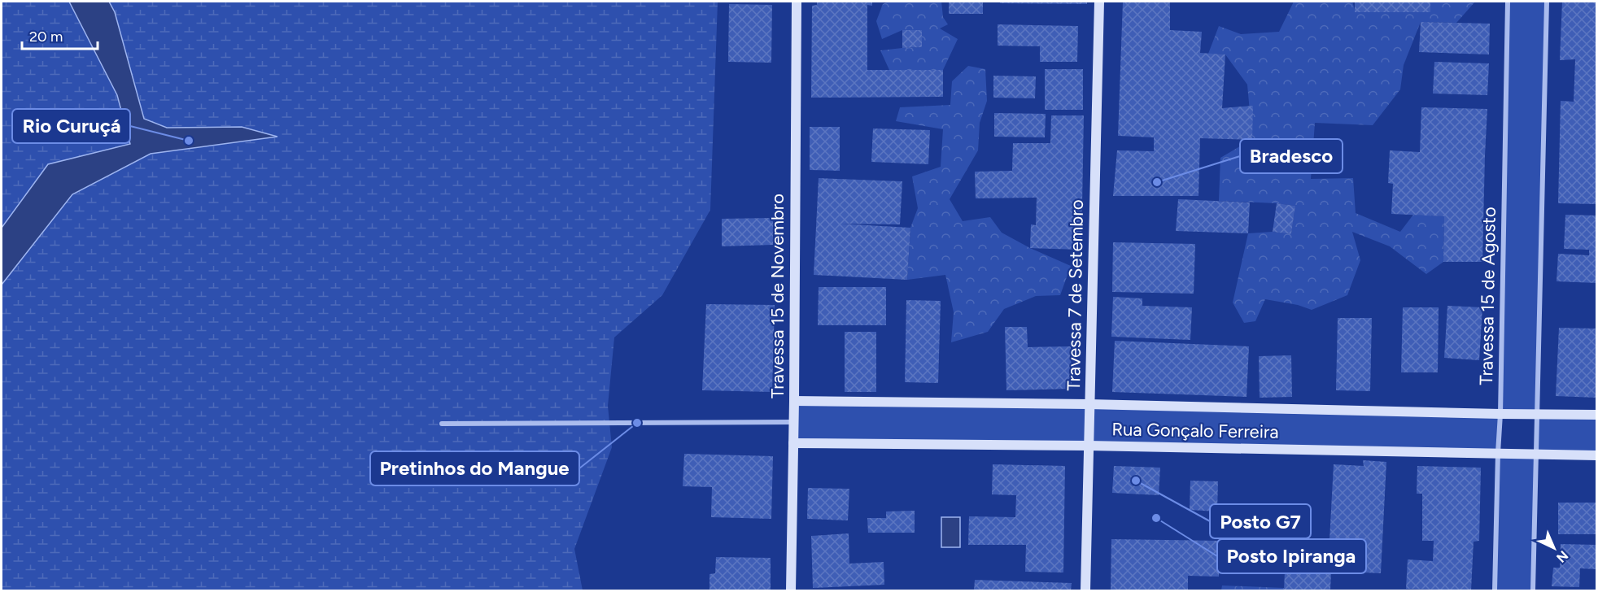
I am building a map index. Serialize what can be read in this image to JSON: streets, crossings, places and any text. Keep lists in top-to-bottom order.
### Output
{
  "streets": {
    "street": [
      "Travessa 7 de Setembro",
      "Travessa 15 de Novembro",
      "Travessa 15 de Agosto",
      "Rua Gonçalo Ferreira"
    ]
  },
  "crossings": [
    ["Travessa 7 de Setembro", "Rua Gonçalo Ferreira"],
    ["Travessa 15 de Novembro", "Rua Gonçalo Ferreira"],
    ["Travessa 15 de Agosto", "Rua Gonçalo Ferreira"]
  ],
  "places": [
    "Rio Curuçá",
    "Bradesco",
    "Pretinhos do Mangue",
    "Posto G7",
    "Posto Ipiranga"
  ],
  "scale_bar": "20 m",
  "north": "bottom right"
}
